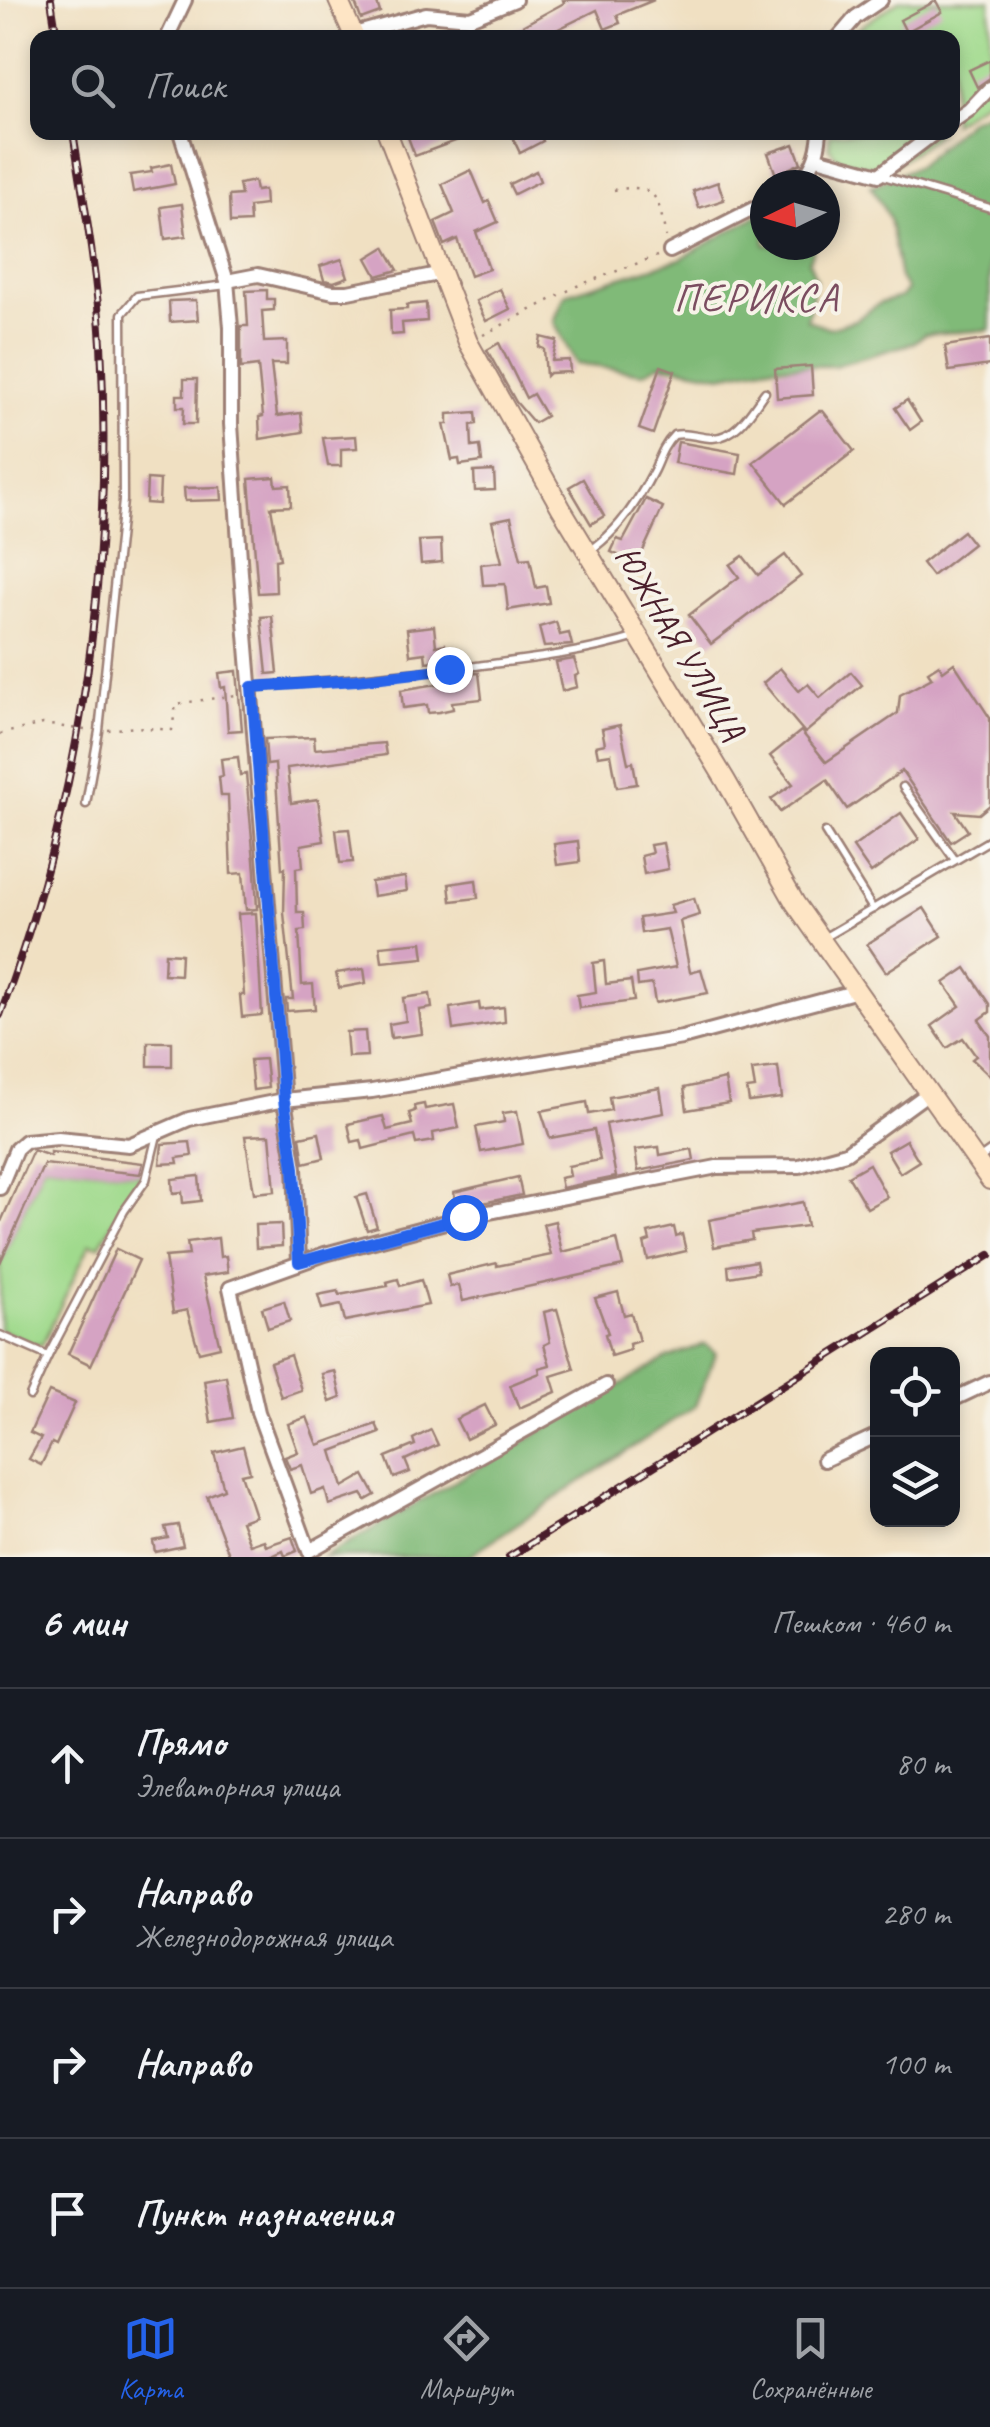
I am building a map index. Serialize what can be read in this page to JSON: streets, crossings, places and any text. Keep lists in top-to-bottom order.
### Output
{
  "streets": {
    "street": ["ЮЖНАЯ УЛИЦА"]
  },
  "districts": ["ПЕРИКСА"],
  "north": "left",
  "page": {
    "search": "Поиск",
    "heading": ["6 мин", "Пешком · 460 m"],
    "list": [
      ["Прямо", "Элеваторная улица", "80 m"],
      ["Направо", "Железнодорожная улица", "280 m"],
      ["Направо", "100 m"],
      "Пункт назначения"
    ],
    "nav": ["Карта", "Маршрут", "Сохранённые"]
  }
}
